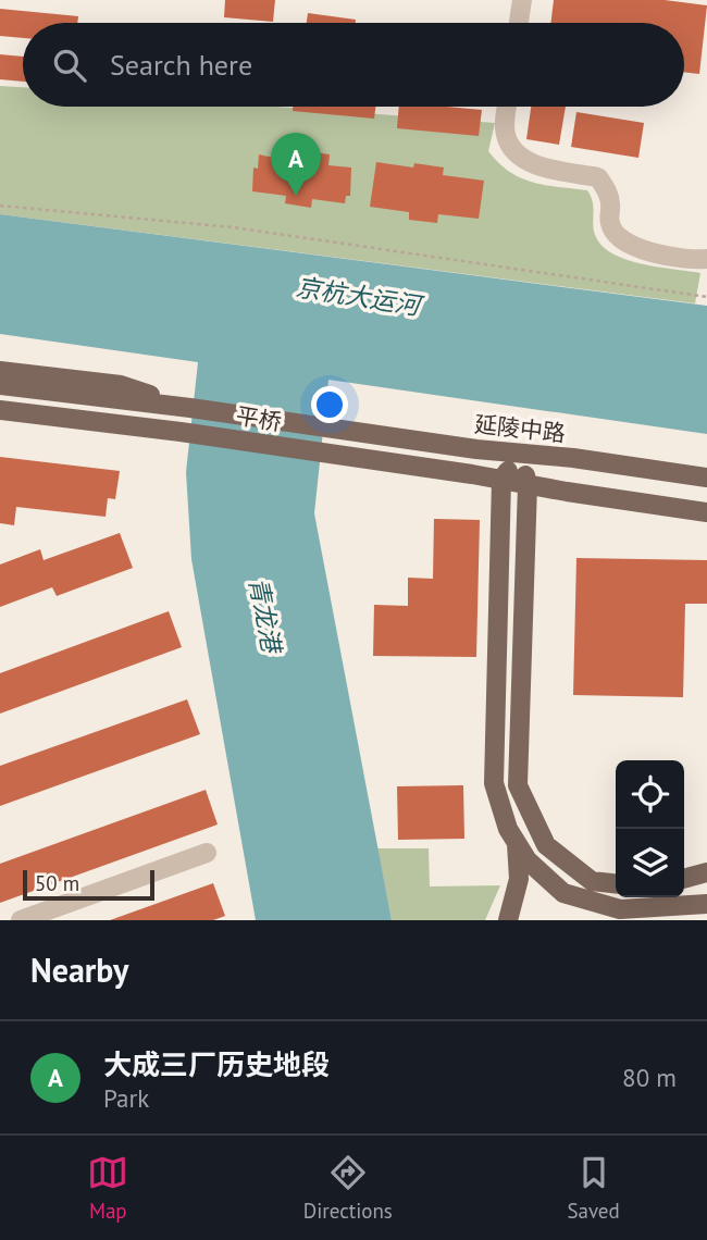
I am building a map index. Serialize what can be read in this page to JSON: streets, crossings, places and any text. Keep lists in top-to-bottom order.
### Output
{
  "streets": {
    "main road": ["平桥", "延陵中路"]
  },
  "crossings": [
    ["平桥", "延陵中路"]
  ],
  "water": ["京杭大运河", "青龙港"],
  "scale_bar": "50 m",
  "page": {
    "search": "Search here",
    "pins": "A",
    "scale": "50 m",
    "heading": "Nearby",
    "list": [
      {
        "mark": "A",
        "name": "大成三厂历史地段",
        "note": "Park",
        "value": "80 m"
      }
    ],
    "nav": ["Map", "Directions", "Saved"]
  }
}
